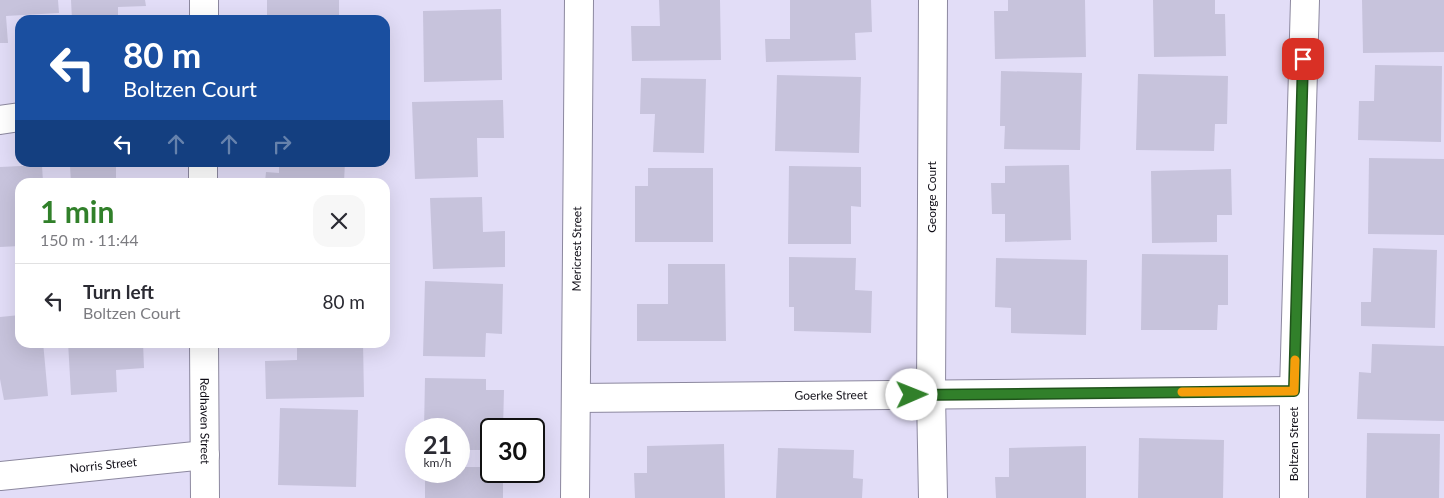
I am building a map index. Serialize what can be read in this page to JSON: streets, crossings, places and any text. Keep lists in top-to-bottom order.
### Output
{
  "streets": {
    "street": [
      "George Court",
      "Mericrest Street",
      "Goerke Street",
      "Redhaven Street",
      "Boltzen Street",
      "Norris Street"
    ]
  },
  "crossings": [
    ["George Court", "Goerke Street"],
    ["Mericrest Street", "Goerke Street"],
    ["Goerke Street", "Boltzen Street"],
    ["Redhaven Street", "Norris Street"]
  ],
  "page": {
    "turn": ["80 m", "Boltzen Court"],
    "heading": ["1 min", "150 m · 11:44"],
    "list": [
      {
        "name": "Turn left",
        "note": "Boltzen Court",
        "value": "80 m"
      }
    ],
    "speed": "21 km/h",
    "limit": "30"
  }
}
